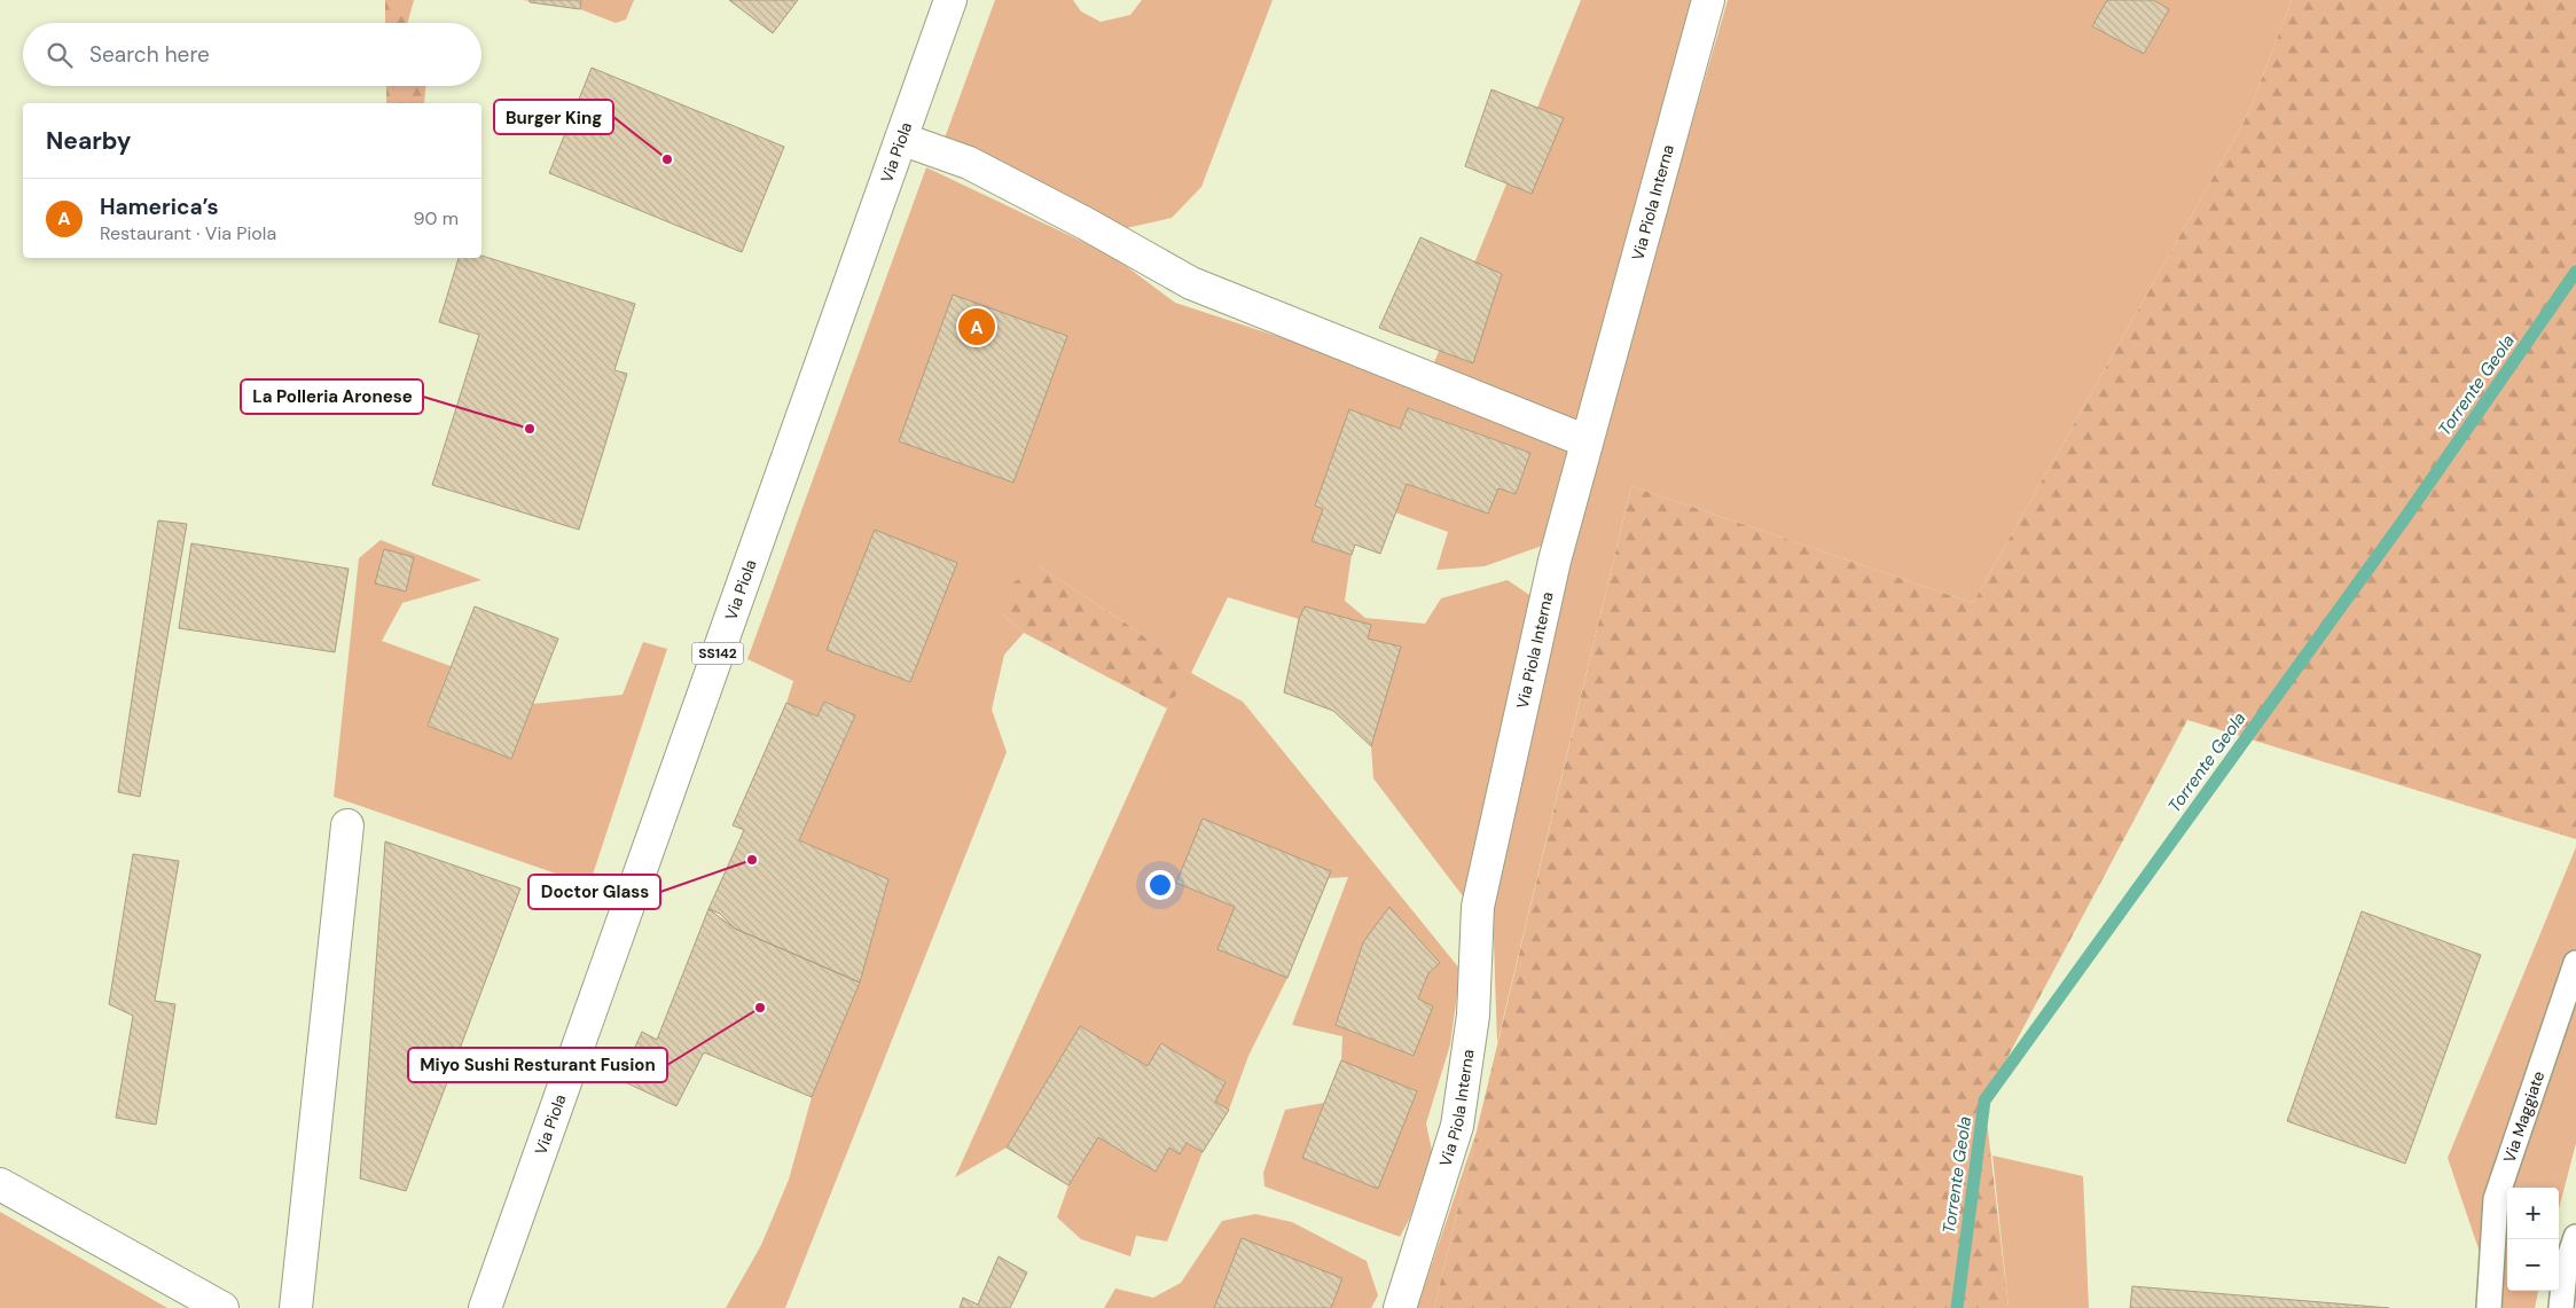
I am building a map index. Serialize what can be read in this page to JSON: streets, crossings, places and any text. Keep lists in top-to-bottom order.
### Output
{
  "streets": {
    "street": ["Via Piola", "Via Piola Interna", "SS142"],
    "lane": ["Via Maggiate"]
  },
  "water": ["Torrente Geola"],
  "places": [
    "Burger King",
    "La Polleria Aronese",
    "Doctor Glass",
    "Miyo Sushi Resturant Fusion"
  ],
  "page": {
    "search": "Search here",
    "heading": "Nearby",
    "list": [
      {
        "mark": "A",
        "name": "Hamerica’s",
        "note": "Restaurant · Via Piola",
        "value": "90 m"
      }
    ],
    "pins": "A",
    "map_buttons": ["+", "−"]
  }
}
